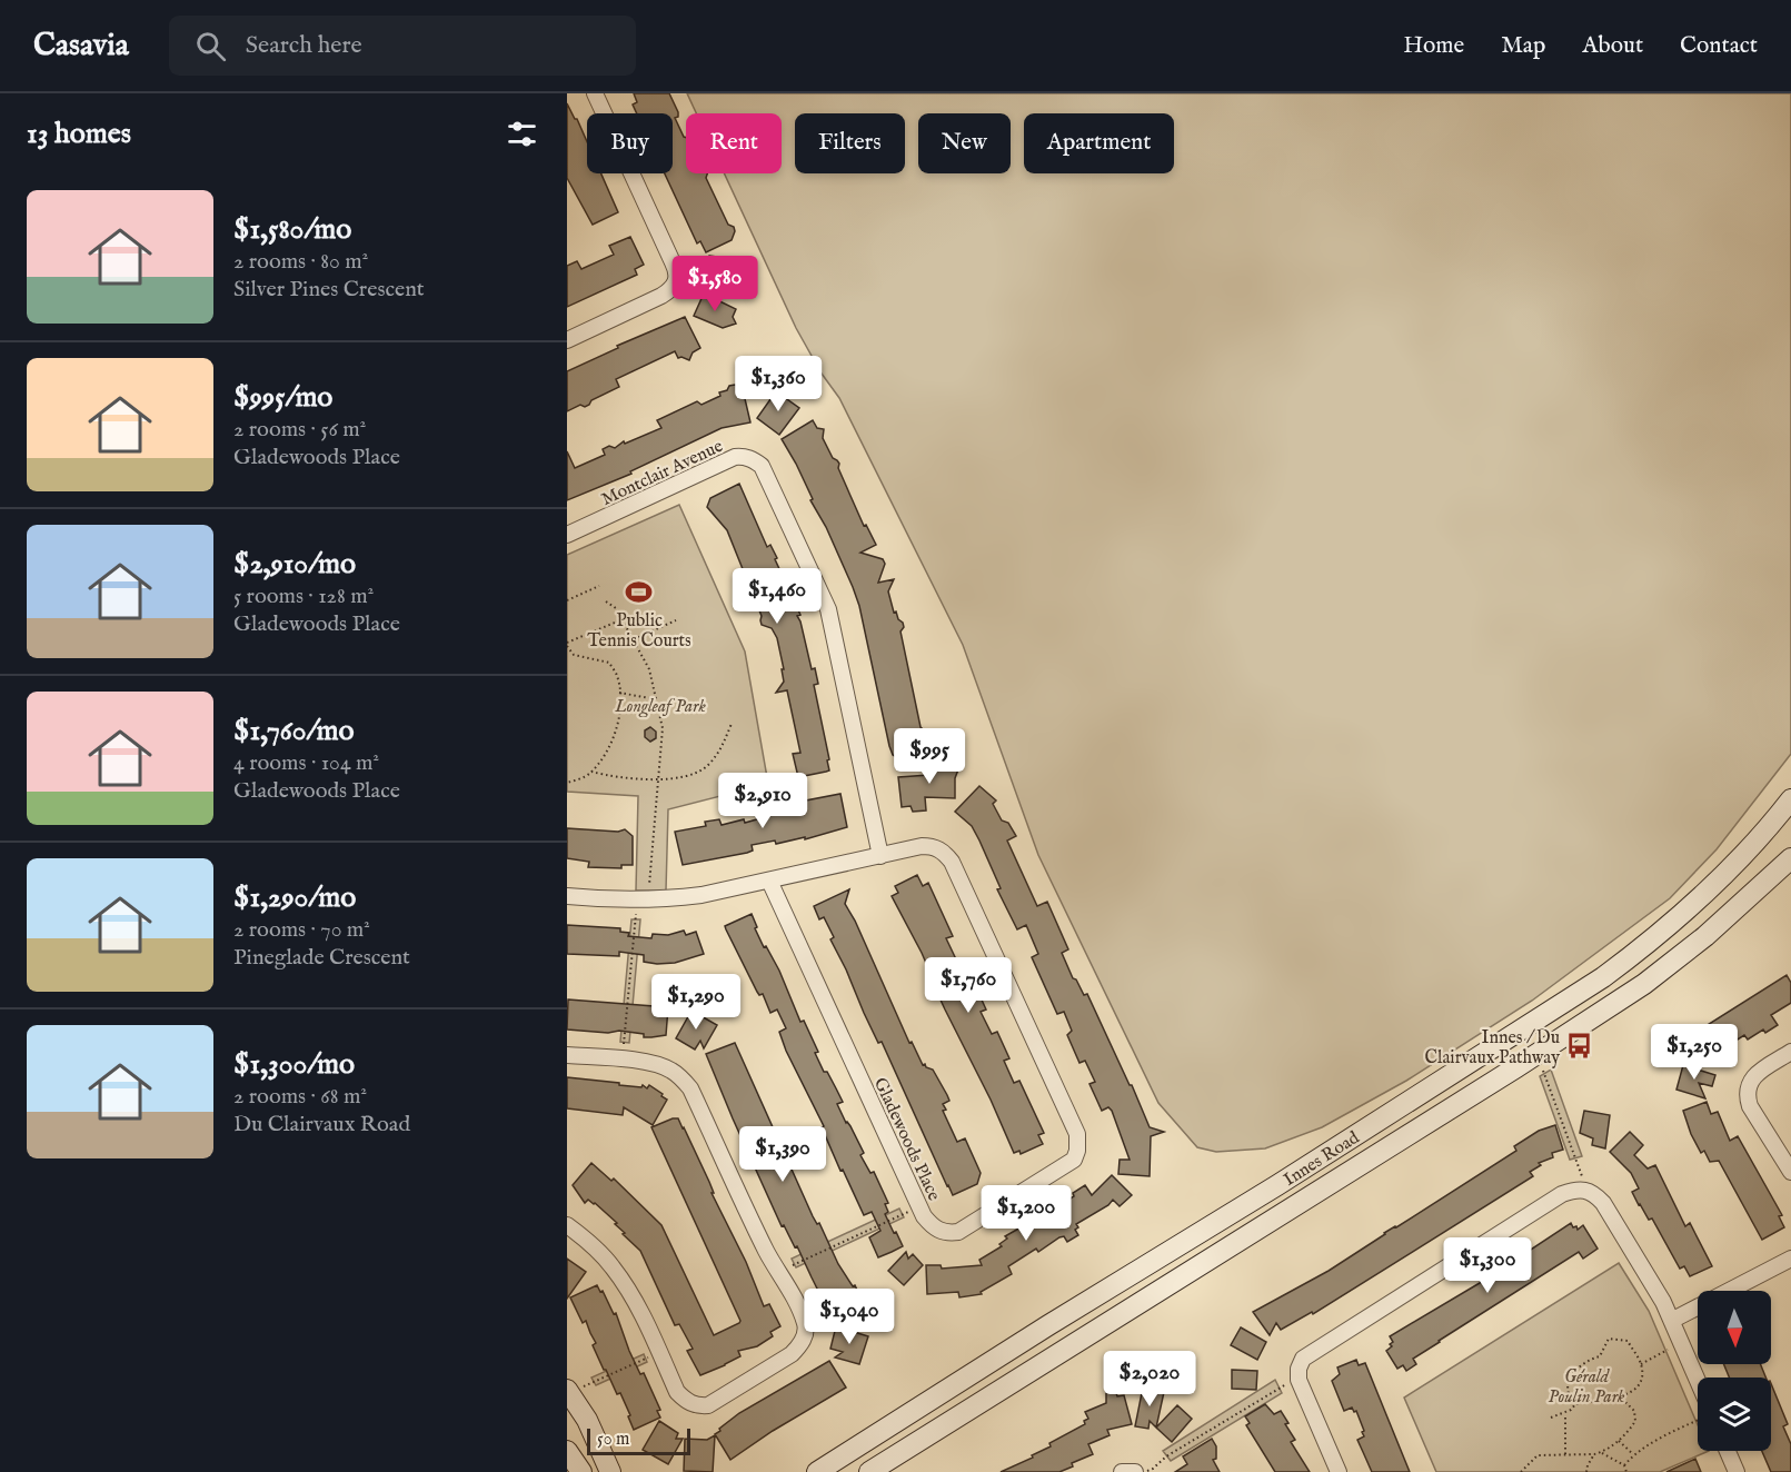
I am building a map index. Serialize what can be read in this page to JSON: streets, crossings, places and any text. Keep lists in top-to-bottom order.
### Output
{
  "streets": {
    "main road": ["Innes Road"],
    "street": ["Montclair Avenue", "Gladewoods Place"]
  },
  "crossings": [
    ["Montclair Avenue", "Gladewoods Place"]
  ],
  "parks": ["Longleaf Park", "Gérald Poulin Park"],
  "places": {
    "sports": ["Public Tennis Courts"],
    "bus stop": ["Innes / Du Clairvaux Pathway"]
  },
  "scale_bar": "50 m",
  "north": "bottom",
  "page": {
    "header": "Casavia",
    "search": "Search here",
    "nav": [
      "Home",
      "Map",
      "About",
      "Contact"
    ],
    "heading": "13 homes",
    "chip": [
      "Buy",
      "Rent",
      "Filters",
      "New",
      "Apartment"
    ],
    "list": [
      {
        "name": "$1,580/mo",
        "note": "2 rooms · 80 m² · Silver Pines Crescent"
      },
      {
        "name": "$995/mo",
        "note": "2 rooms · 56 m² · Gladewoods Place"
      },
      {
        "name": "$2,910/mo",
        "note": "5 rooms · 128 m² · Gladewoods Place"
      },
      {
        "name": "$1,760/mo",
        "note": "4 rooms · 104 m² · Gladewoods Place"
      },
      {
        "name": "$1,290/mo",
        "note": "2 rooms · 70 m² · Pineglade Crescent"
      },
      {
        "name": "$1,300/mo",
        "note": "2 rooms · 68 m² · Du Clairvaux Road"
      }
    ],
    "price": [
      "$1,580",
      "$1,360",
      "$1,460",
      "$995",
      "$2,910",
      "$1,760",
      "$1,290",
      "$1,250",
      "$1,390",
      "$1,200",
      "$1,300",
      "$1,040",
      "$2,020"
    ],
    "scale": "50 m"
  }
}
